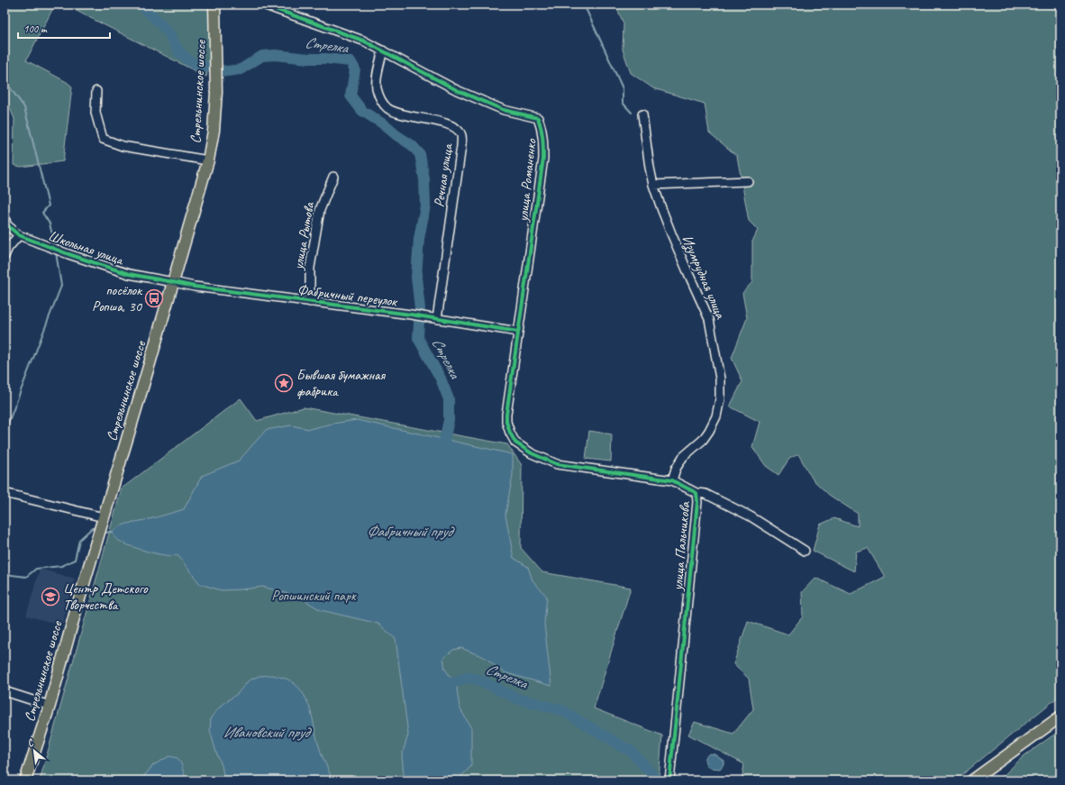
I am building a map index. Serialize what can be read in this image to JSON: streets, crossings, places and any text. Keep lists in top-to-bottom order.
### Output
{
  "streets": {
    "main road": ["Стрельнинское шоссе"],
    "street": [
      "Речная улица",
      "улица Романенко",
      "улица Рытова",
      "Школьная улица",
      "Изумрудная улица",
      "Фабричный переулок",
      "улица Пальчикова"
    ]
  },
  "crossings": [
    ["Стрельнинское шоссе", "Школьная улица"],
    ["Стрельнинское шоссе", "Фабричный переулок"],
    ["Речная улица", "улица Романенко"],
    ["Речная улица", "Фабричный переулок"],
    ["улица Романенко", "Фабричный переулок"],
    ["улица Романенко", "улица Пальчикова"],
    ["улица Рытова", "Фабричный переулок"],
    ["Школьная улица", "Фабричный переулок"],
    ["Изумрудная улица", "улица Пальчикова"]
  ],
  "water": ["Стрелка", "Фабричный пруд", "Ивановский пруд"],
  "parks": ["Ропшинский парк"],
  "places": {
    "bus stop": ["посёлок Ропша, 30"],
    "place": ["Бывшая бумажная фабрика"],
    "school or university": ["Центр Детского Творчества"]
  },
  "scale_bar": "100 m",
  "north": "top left"
}
